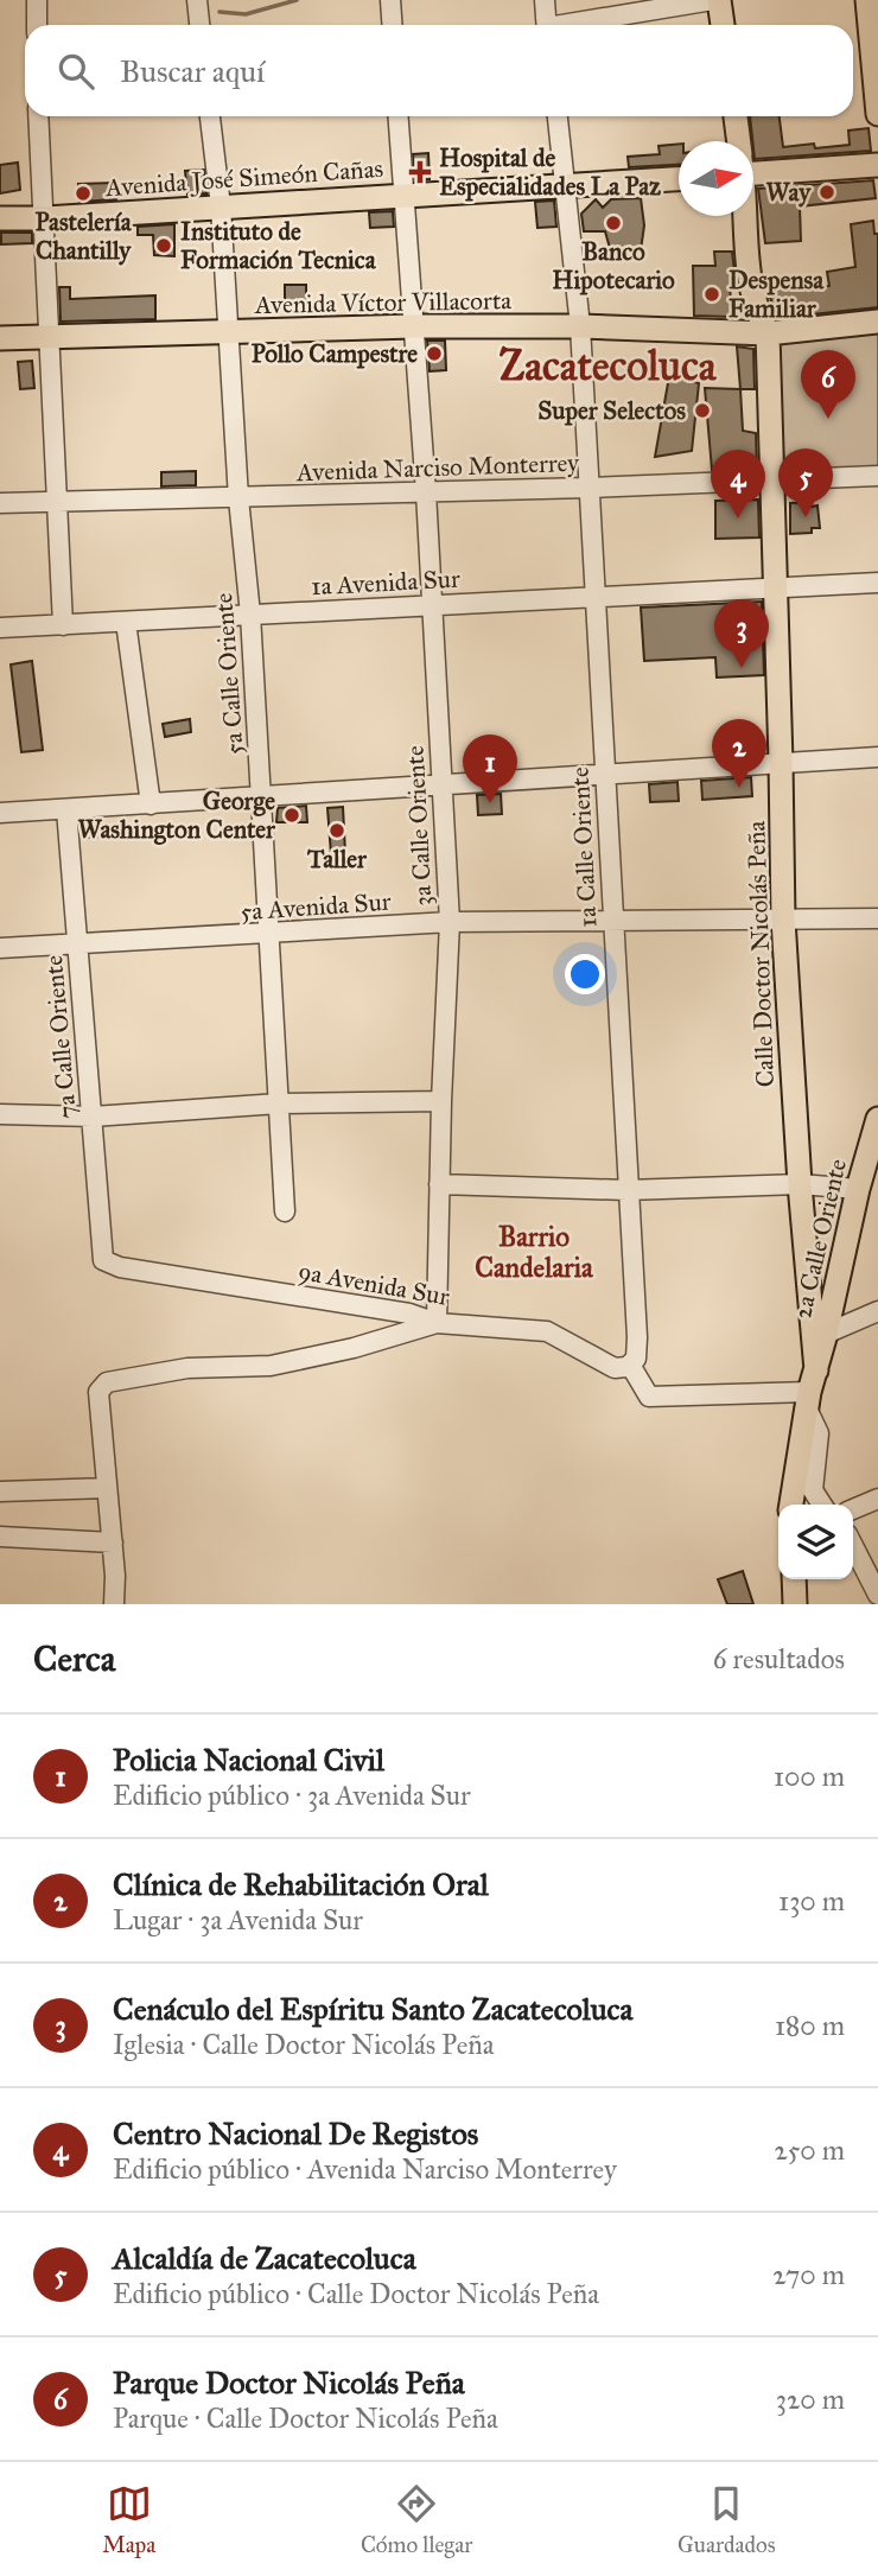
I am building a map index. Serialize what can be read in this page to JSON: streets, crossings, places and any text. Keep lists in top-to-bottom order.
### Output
{
  "streets": {
    "main road": [
      "Avenida José Simeón Cañas",
      "Avenida Víctor Villacorta",
      "Calle Doctor Nicolás Peña",
      "2a Calle Oriente"
    ],
    "street": [
      "Avenida Narciso Monterrey",
      "1a Avenida Sur",
      "5a Calle Oriente",
      "3a Calle Oriente",
      "1a Calle Oriente",
      "5a Avenida Sur",
      "7a Calle Oriente",
      "9a Avenida Sur"
    ]
  },
  "crossings": [
    ["Avenida José Simeón Cañas", "5a Calle Oriente"],
    ["Avenida José Simeón Cañas", "3a Calle Oriente"],
    ["Avenida José Simeón Cañas", "1a Calle Oriente"],
    ["Avenida Víctor Villacorta", "5a Calle Oriente"],
    ["Avenida Víctor Villacorta", "3a Calle Oriente"],
    ["Avenida Víctor Villacorta", "1a Calle Oriente"],
    ["Avenida Víctor Villacorta", "Calle Doctor Nicolás Peña"],
    ["Avenida Narciso Monterrey", "5a Calle Oriente"],
    ["Avenida Narciso Monterrey", "3a Calle Oriente"],
    ["Avenida Narciso Monterrey", "1a Calle Oriente"],
    ["Avenida Narciso Monterrey", "Calle Doctor Nicolás Peña"],
    ["1a Avenida Sur", "5a Calle Oriente"],
    ["1a Avenida Sur", "3a Calle Oriente"],
    ["1a Avenida Sur", "1a Calle Oriente"],
    ["1a Avenida Sur", "Calle Doctor Nicolás Peña"],
    ["5a Calle Oriente", "5a Avenida Sur"],
    ["3a Calle Oriente", "5a Avenida Sur"],
    ["3a Calle Oriente", "9a Avenida Sur"],
    ["1a Calle Oriente", "5a Avenida Sur"],
    ["1a Calle Oriente", "9a Avenida Sur"],
    ["5a Avenida Sur", "Calle Doctor Nicolás Peña"],
    ["5a Avenida Sur", "7a Calle Oriente"],
    ["Calle Doctor Nicolás Peña", "2a Calle Oriente"],
    ["7a Calle Oriente", "9a Avenida Sur"]
  ],
  "districts": ["Zacatecoluca", "Barrio Candelaria"],
  "places": {
    "health": ["Hospital de Especialidades La Paz"],
    "other": [
      "Way",
      "Pastelería Chantilly",
      "Banco Hipotecario",
      "Instituto de Formación Tecnica",
      "Despensa Familiar",
      "Pollo Campestre",
      "Super Selectos",
      "George Washington Center",
      "Taller"
    ]
  },
  "north": "right",
  "page": {
    "search": "Buscar aquí",
    "pins": [
      "6",
      "5",
      "4",
      "3",
      "2",
      "1"
    ],
    "heading": ["Cerca", "6 resultados"],
    "list": [
      {
        "mark": "1",
        "name": "Policia Nacional Civil",
        "note": "Edificio público · 3a Avenida Sur",
        "value": "100 m"
      },
      {
        "mark": "2",
        "name": "Clínica de Rehabilitación Oral",
        "note": "Lugar · 3a Avenida Sur",
        "value": "130 m"
      },
      {
        "mark": "3",
        "name": "Cenáculo del Espíritu Santo Zacatecoluca",
        "note": "Iglesia · Calle Doctor Nicolás Peña",
        "value": "180 m"
      },
      {
        "mark": "4",
        "name": "Centro Nacional De Registos",
        "note": "Edificio público · Avenida Narciso Monterrey",
        "value": "250 m"
      },
      {
        "mark": "5",
        "name": "Alcaldía de Zacatecoluca",
        "note": "Edificio público · Calle Doctor Nicolás Peña",
        "value": "270 m"
      },
      {
        "mark": "6",
        "name": "Parque Doctor Nicolás Peña",
        "note": "Parque · Calle Doctor Nicolás Peña",
        "value": "320 m"
      }
    ],
    "nav": ["Mapa", "Cómo llegar", "Guardados"]
  }
}
